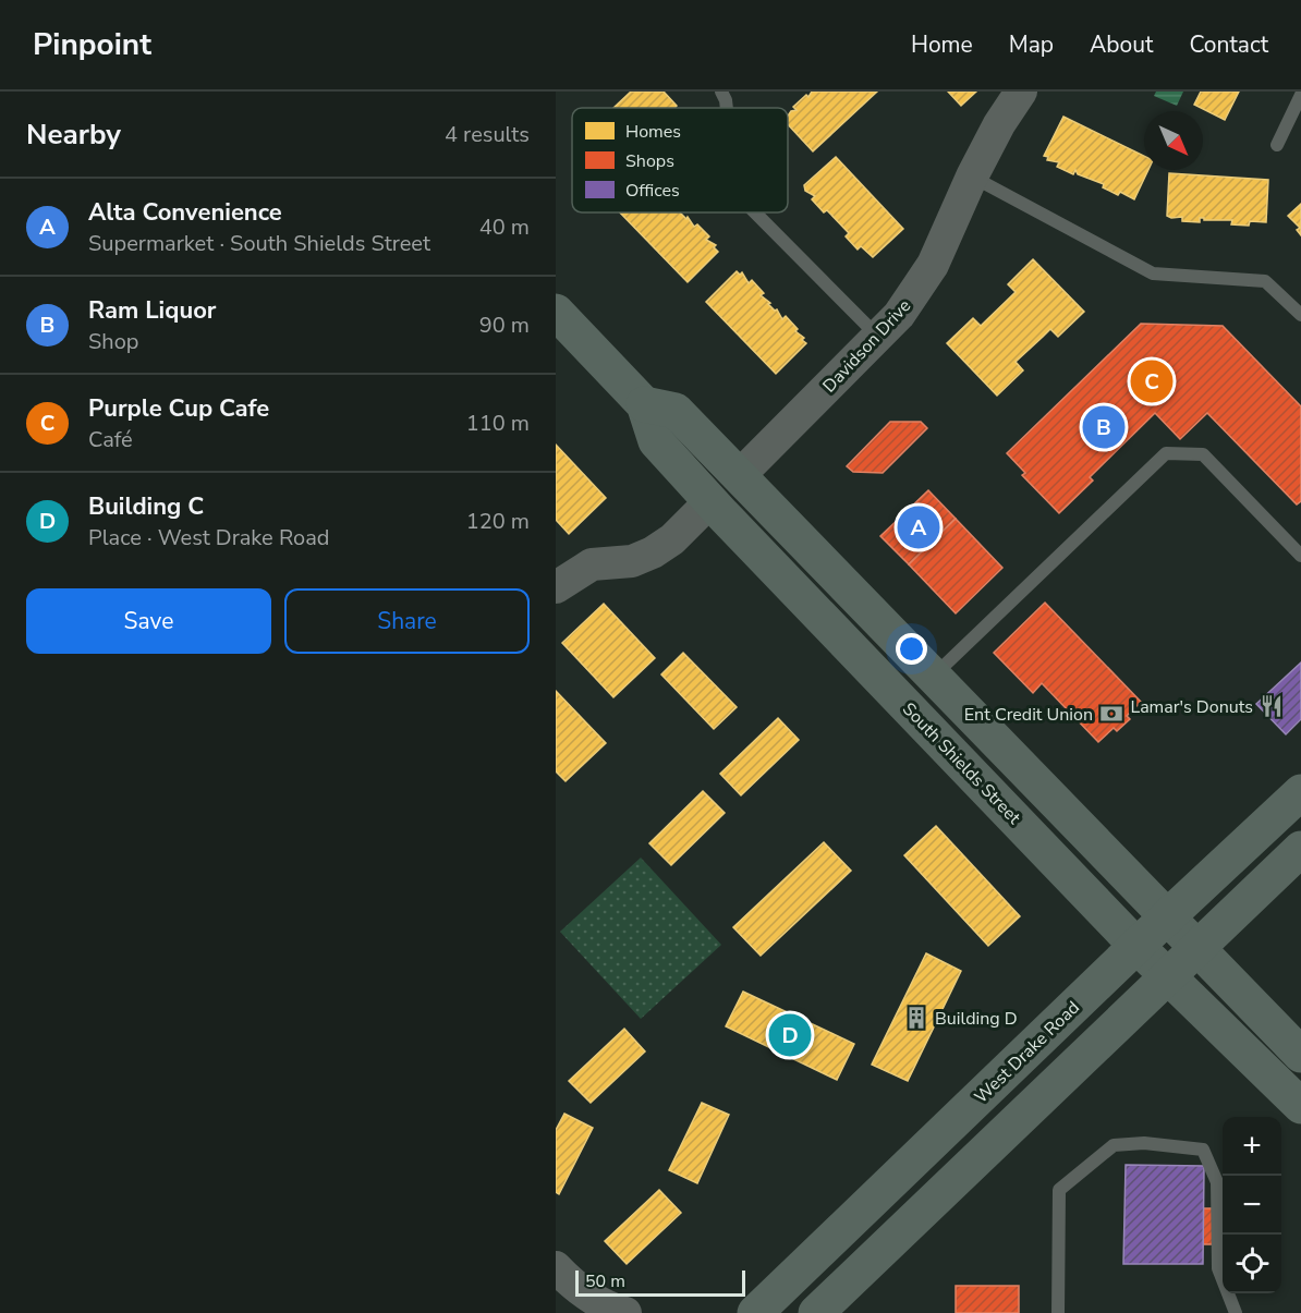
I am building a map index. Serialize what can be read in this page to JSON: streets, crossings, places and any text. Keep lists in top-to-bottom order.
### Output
{
  "streets": {
    "main road": ["South Shields Street", "West Drake Road"],
    "street": ["Davidson Drive"]
  },
  "crossings": [
    ["South Shields Street", "West Drake Road"]
  ],
  "places": {
    "restaurant": ["Lamar's Donuts"],
    "bank": ["Ent Credit Union"],
    "building": ["Building D"]
  },
  "legend": ["Homes", "Shops", "Offices"],
  "scale_bar": "50 m",
  "north": "bottom right",
  "page": {
    "header": "Pinpoint",
    "nav": [
      "Home",
      "Map",
      "About",
      "Contact"
    ],
    "heading": ["Nearby", "4 results"],
    "list": [
      {
        "mark": "A",
        "name": "Alta Convenience",
        "note": "Supermarket · South Shields Street",
        "value": "40 m"
      },
      {
        "mark": "B",
        "name": "Ram Liquor",
        "note": "Shop",
        "value": "90 m"
      },
      {
        "mark": "C",
        "name": "Purple Cup Cafe",
        "note": "Café",
        "value": "110 m"
      },
      {
        "mark": "D",
        "name": "Building C",
        "note": "Place · West Drake Road",
        "value": "120 m"
      }
    ],
    "pins": [
      "C",
      "B",
      "A",
      "D"
    ],
    "buttons": ["Save", "Share"],
    "map_buttons": ["+", "−"],
    "scale": "50 m"
  }
}
